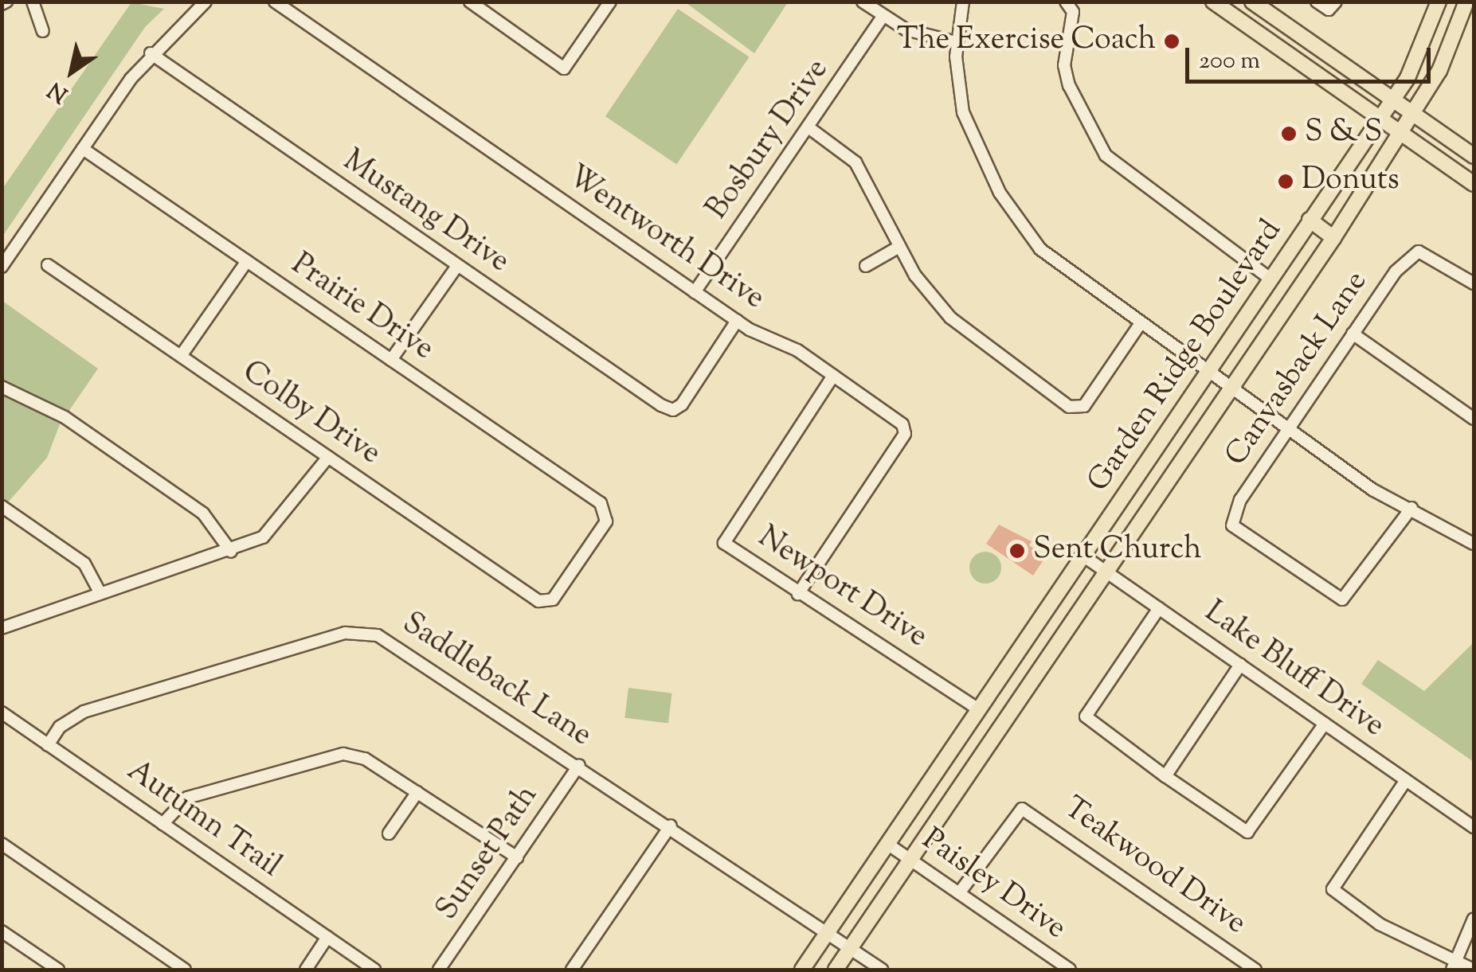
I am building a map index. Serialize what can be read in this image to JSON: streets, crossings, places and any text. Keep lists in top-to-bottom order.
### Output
{
  "streets": {
    "main road": ["Garden Ridge Boulevard"],
    "street": [
      "Bosbury Drive",
      "Mustang Drive",
      "Wentworth Drive",
      "Prairie Drive",
      "Canvasback Lane",
      "Colby Drive",
      "Newport Drive",
      "Lake Bluff Drive",
      "Saddleback Lane",
      "Autumn Trail",
      "Sunset Path",
      "Teakwood Drive",
      "Paisley Drive"
    ]
  },
  "crossings": [
    ["Bosbury Drive", "Wentworth Drive"],
    ["Mustang Drive", "Wentworth Drive"],
    ["Wentworth Drive", "Newport Drive"],
    ["Prairie Drive", "Colby Drive"],
    ["Garden Ridge Boulevard", "Newport Drive"],
    ["Garden Ridge Boulevard", "Lake Bluff Drive"],
    ["Garden Ridge Boulevard", "Saddleback Lane"],
    ["Garden Ridge Boulevard", "Paisley Drive"],
    ["Saddleback Lane", "Autumn Trail"],
    ["Saddleback Lane", "Sunset Path"],
    ["Teakwood Drive", "Paisley Drive"]
  ],
  "places": [
    "The Exercise Coach",
    "S & S",
    "Donuts",
    "Sent Church"
  ],
  "scale_bar": "200 m",
  "north": "bottom left"
}
